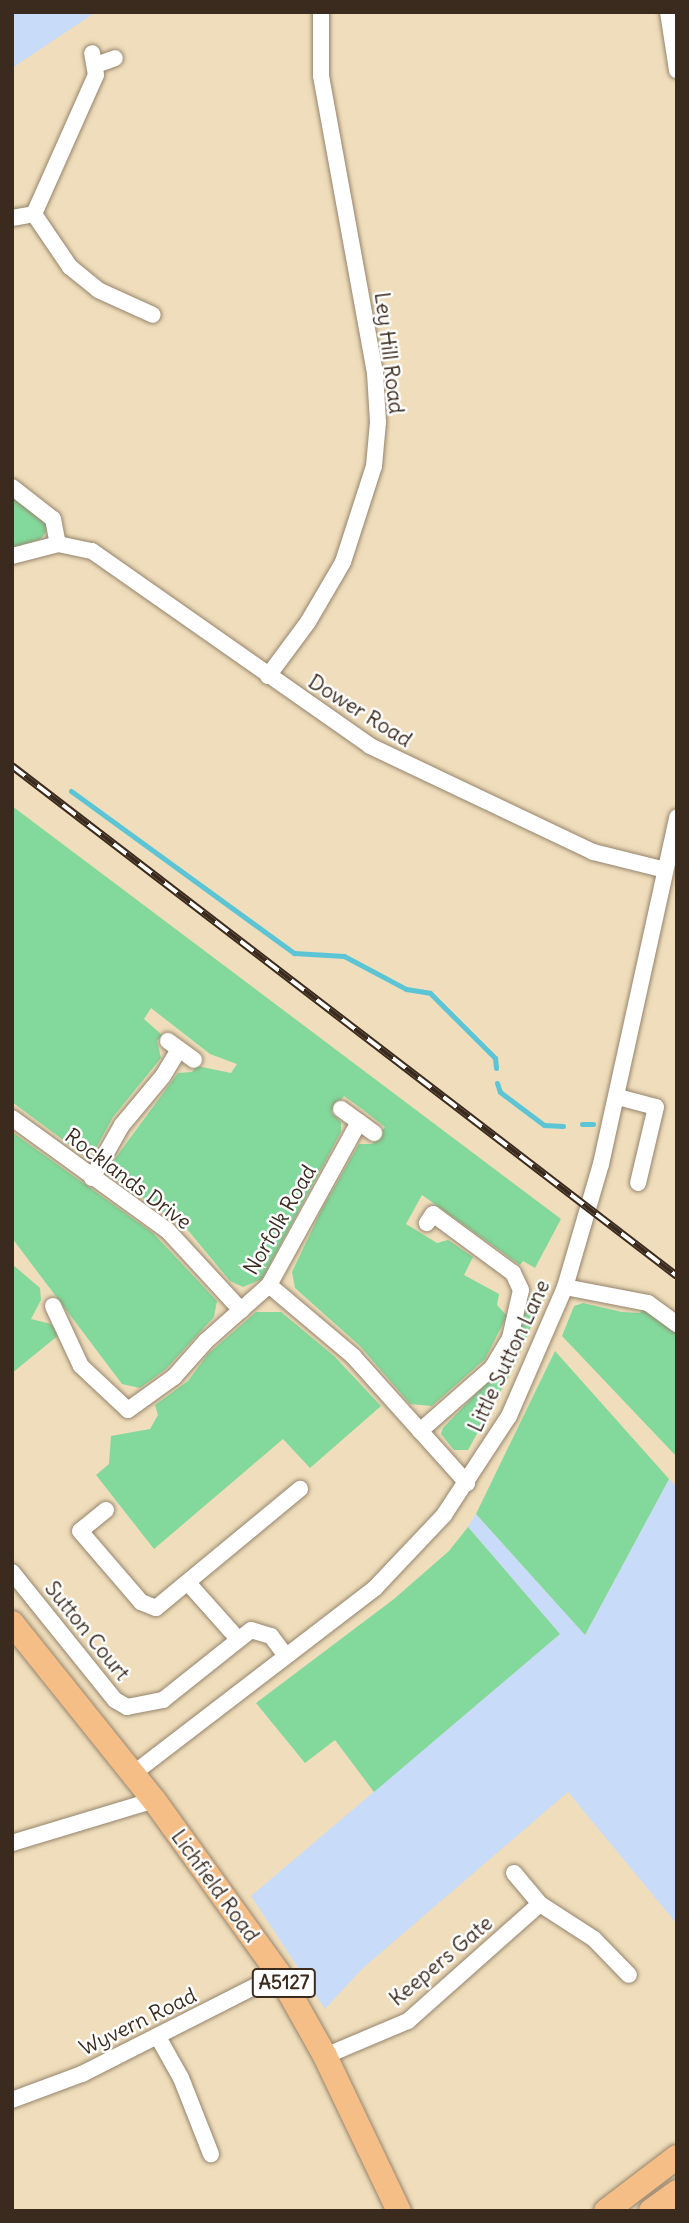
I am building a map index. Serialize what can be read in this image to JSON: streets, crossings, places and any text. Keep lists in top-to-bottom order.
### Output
{
  "streets": {
    "main road": ["Lichfield Road", "A5127"],
    "street": [
      "Ley Hill Road",
      "Dower Road",
      "Rocklands Drive",
      "Norfolk Road",
      "Little Sutton Lane",
      "Sutton Court",
      "Keepers Gate",
      "Wyvern Road"
    ]
  },
  "crossings": [
    ["Ley Hill Road", "Dower Road"],
    ["Dower Road", "Little Sutton Lane"],
    ["Rocklands Drive", "Norfolk Road"],
    ["Little Sutton Lane", "Lichfield Road"],
    ["Lichfield Road", "Keepers Gate"],
    ["Lichfield Road", "Wyvern Road"]
  ]
}
